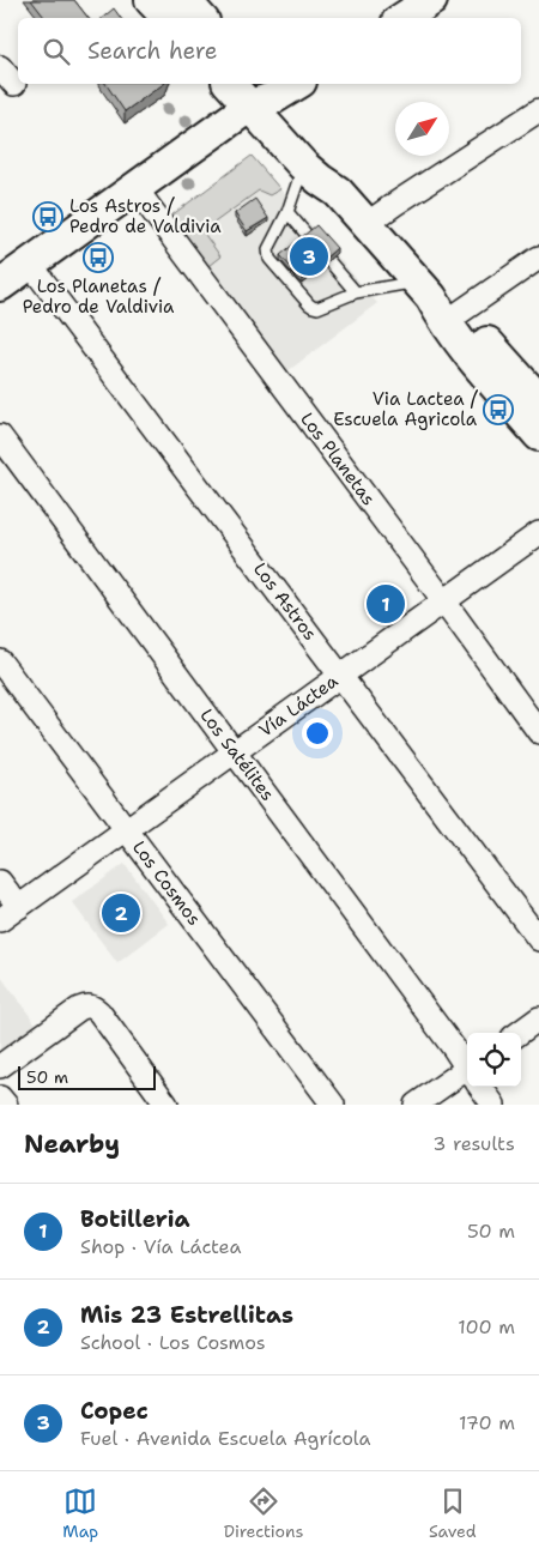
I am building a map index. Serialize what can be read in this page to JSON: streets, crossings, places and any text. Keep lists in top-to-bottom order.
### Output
{
  "streets": {
    "street": [
      "Los Planetas",
      "Los Astros",
      "Vía Láctea",
      "Los Satélites",
      "Los Cosmos"
    ]
  },
  "crossings": [
    ["Los Planetas", "Vía Láctea"],
    ["Los Astros", "Vía Láctea"],
    ["Vía Láctea", "Los Satélites"],
    ["Vía Láctea", "Los Cosmos"]
  ],
  "places": {
    "bus stop": ["Los Astros / Pedro de Valdivia", "Los Planetas / Pedro de Valdivia", "Via Lactea / Escuela Agricola"]
  },
  "scale_bar": "50 m",
  "north": "top right",
  "page": {
    "search": "Search here",
    "pins": ["3", "1", "2"],
    "scale": "50 m",
    "heading": ["Nearby", "3 results"],
    "list": [
      {
        "mark": "1",
        "name": "Botilleria",
        "note": "Shop · Vía Láctea",
        "value": "50 m"
      },
      {
        "mark": "2",
        "name": "Mis 23 Estrellitas",
        "note": "School · Los Cosmos",
        "value": "100 m"
      },
      {
        "mark": "3",
        "name": "Copec",
        "note": "Fuel · Avenida Escuela Agrícola",
        "value": "170 m"
      }
    ],
    "nav": ["Map", "Directions", "Saved"]
  }
}
